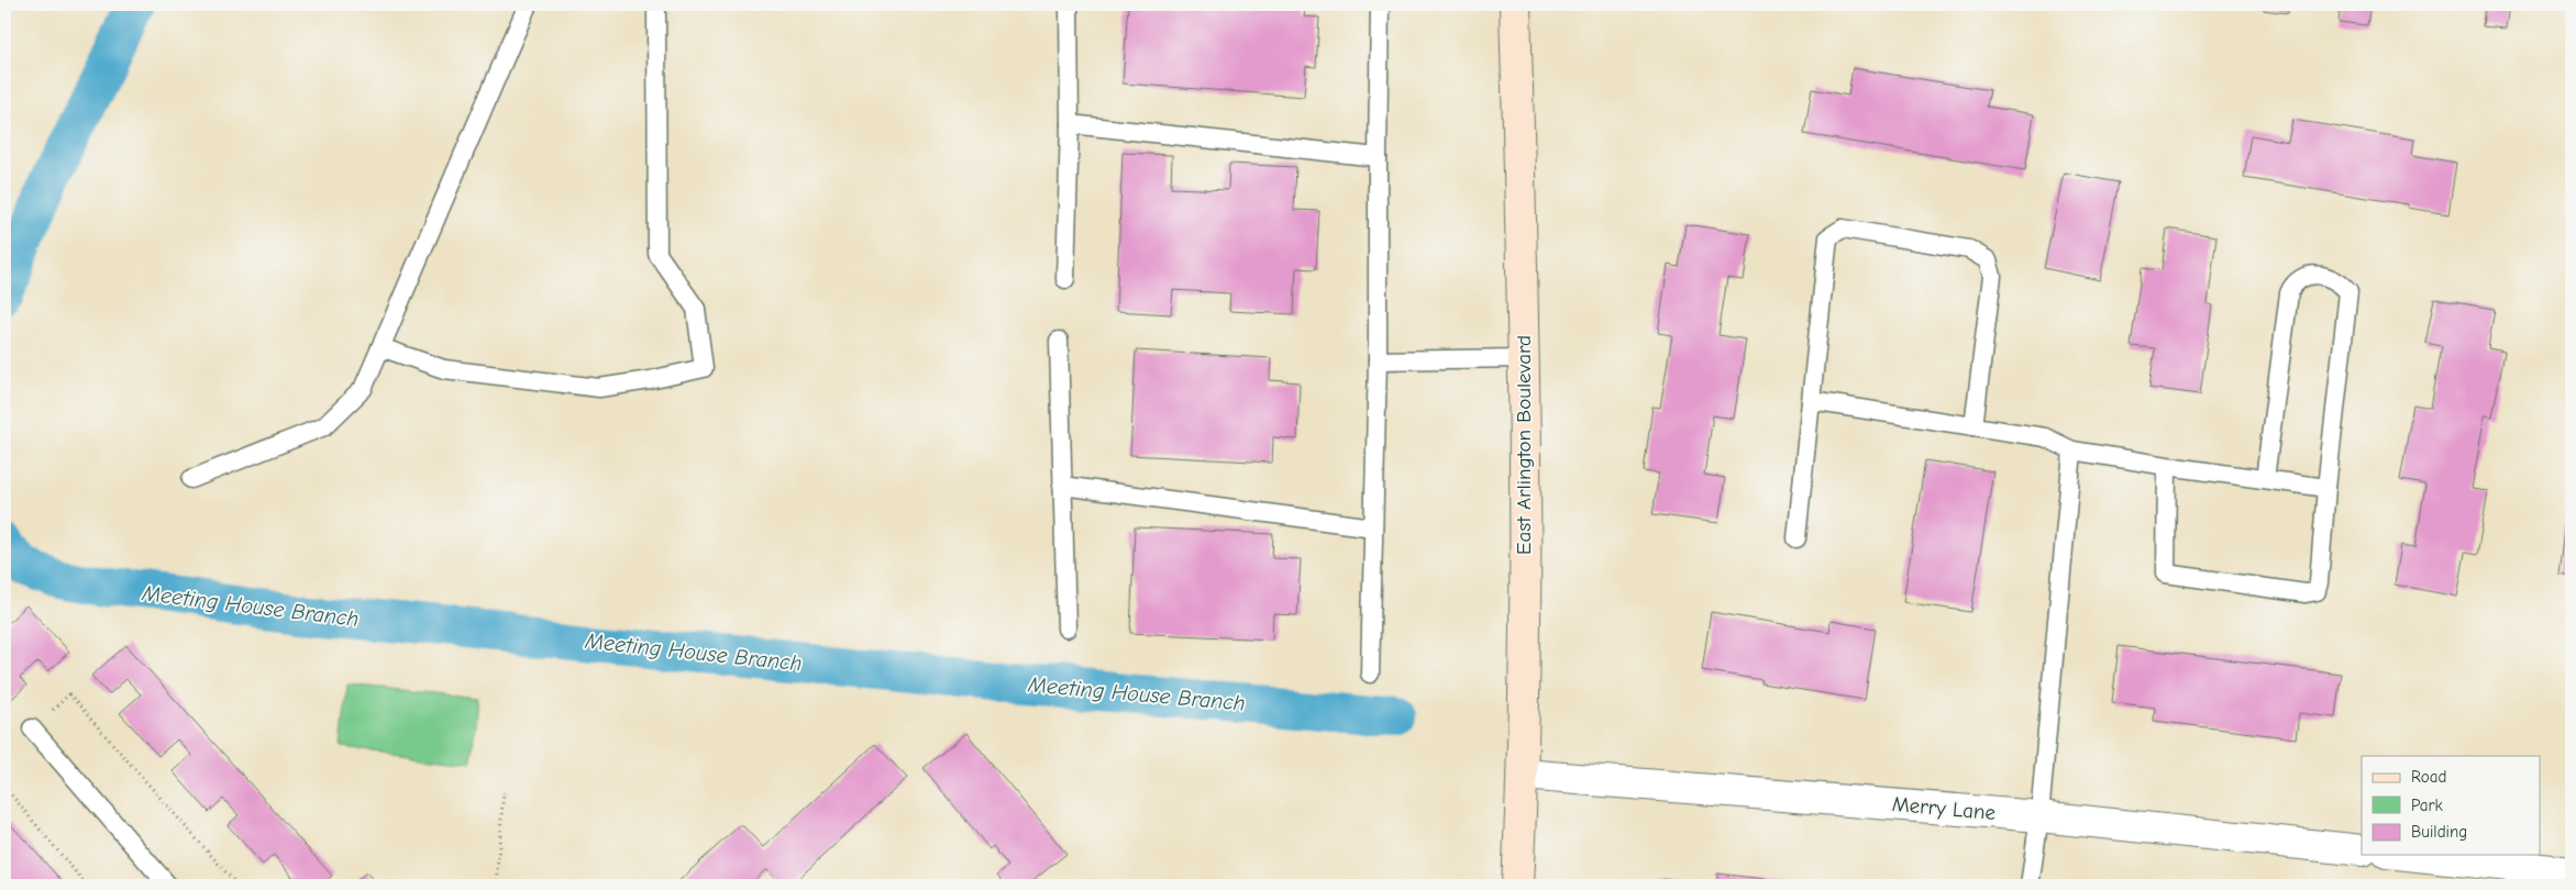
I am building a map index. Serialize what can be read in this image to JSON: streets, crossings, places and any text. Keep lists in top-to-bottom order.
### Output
{
  "streets": {
    "main road": ["East Arlington Boulevard"],
    "street": ["Merry Lane"]
  },
  "crossings": [
    ["East Arlington Boulevard", "Merry Lane"]
  ],
  "water": ["Meeting House Branch"],
  "legend": ["Road", "Park", "Building"]
}
